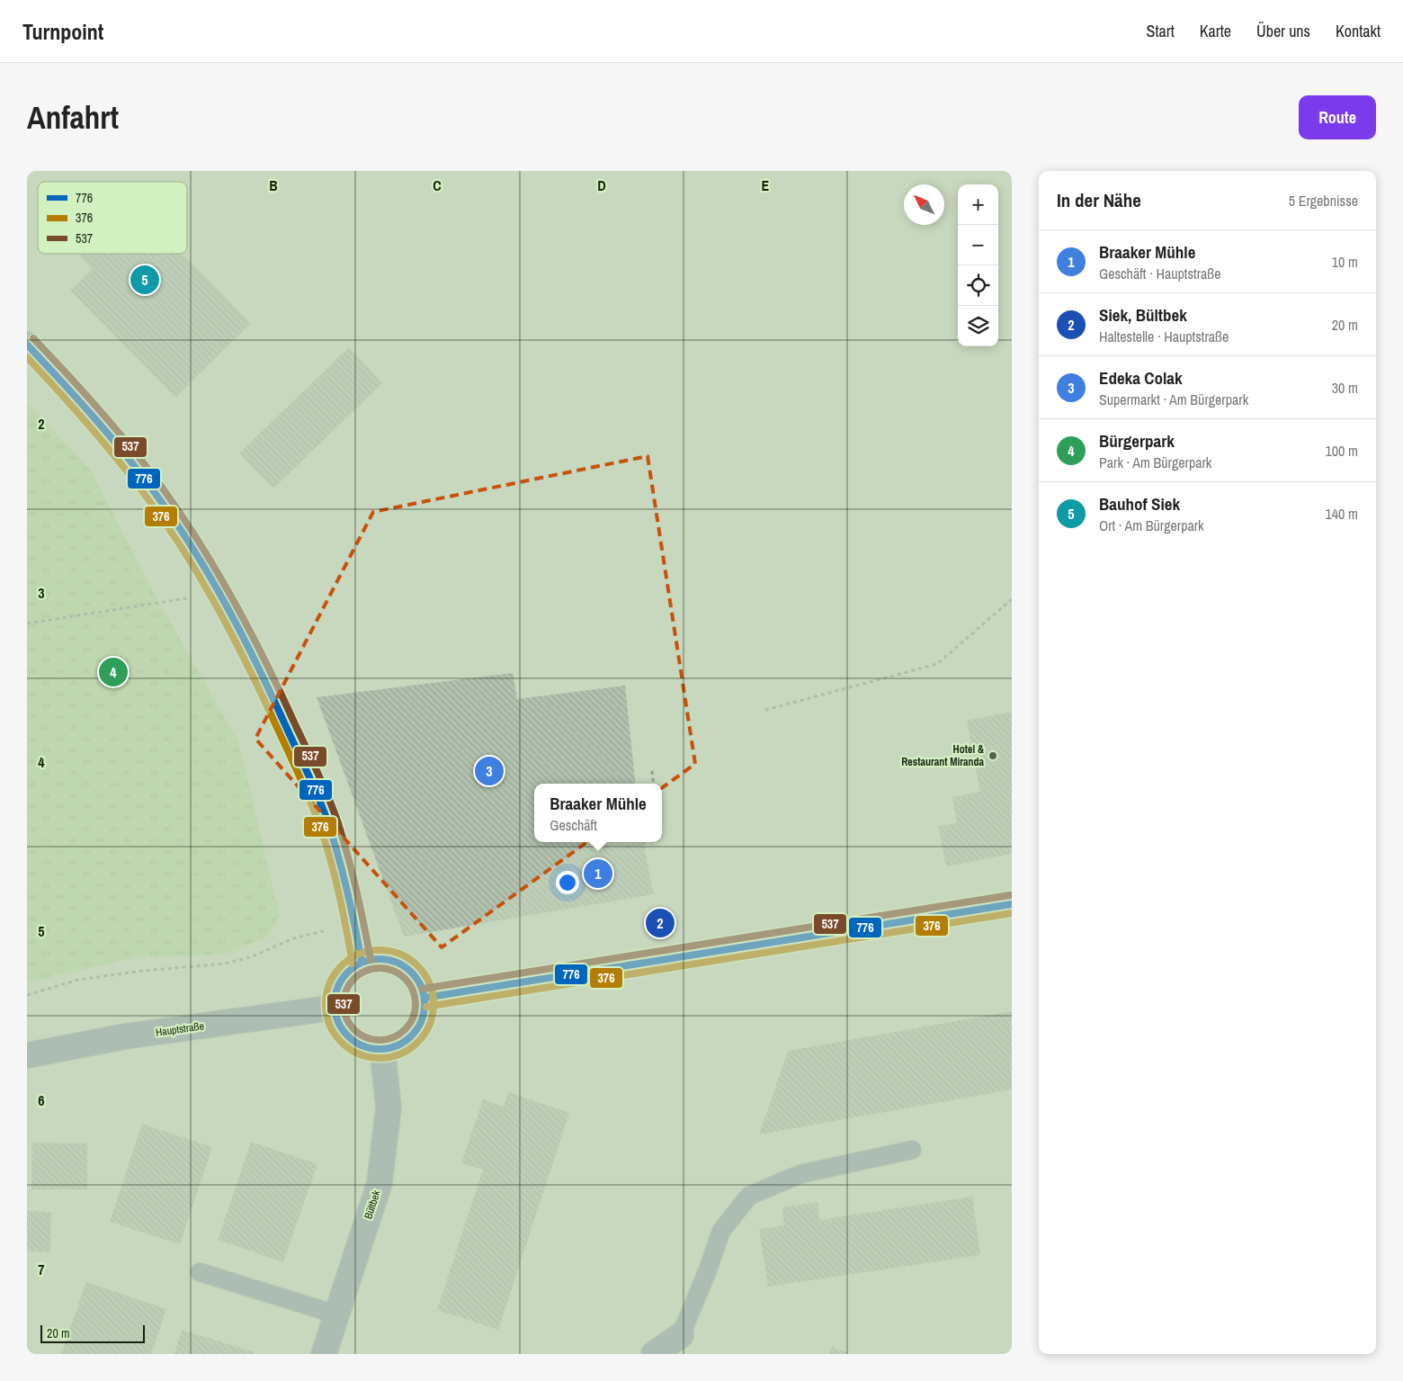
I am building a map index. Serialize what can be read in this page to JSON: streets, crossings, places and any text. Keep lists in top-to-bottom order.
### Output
{
  "streets": {
    "street": ["Hauptstraße", "Bültbek"]
  },
  "crossings": [
    ["Hauptstraße", "Bültbek"]
  ],
  "places": ["Hotel & Restaurant Miranda"],
  "lines": ["transit line 537", "transit line 776", "transit line 376"],
  "legend": ["776", "376", "537"],
  "scale_bar": "20 m",
  "north": "top left",
  "page": {
    "header": "Turnpoint",
    "nav": [
      "Start",
      "Karte",
      "Über uns",
      "Kontakt"
    ],
    "buttons": "Route",
    "title": "Anfahrt",
    "heading": ["In der Nähe", "5 Ergebnisse"],
    "map_buttons": ["+", "−"],
    "list": [
      {
        "mark": "1",
        "name": "Braaker Mühle",
        "note": "Geschäft · Hauptstraße",
        "value": "10 m"
      },
      {
        "mark": "2",
        "name": "Siek, Bültbek",
        "note": "Haltestelle · Hauptstraße",
        "value": "20 m"
      },
      {
        "mark": "3",
        "name": "Edeka Colak",
        "note": "Supermarkt · Am Bürgerpark",
        "value": "30 m"
      },
      {
        "mark": "4",
        "name": "Bürgerpark",
        "note": "Park · Am Bürgerpark",
        "value": "100 m"
      },
      {
        "mark": "5",
        "name": "Bauhof Siek",
        "note": "Ort · Am Bürgerpark",
        "value": "140 m"
      }
    ],
    "pins": [
      "5",
      "4",
      "3",
      "1",
      "2"
    ],
    "popup": ["Braaker Mühle", "Geschäft"],
    "scale": "20 m"
  },
  "grid": {
    "columns": [
      "B",
      "C",
      "D",
      "E"
    ],
    "rows": [
      "2",
      "3",
      "4",
      "5",
      "6",
      "7"
    ]
  }
}
